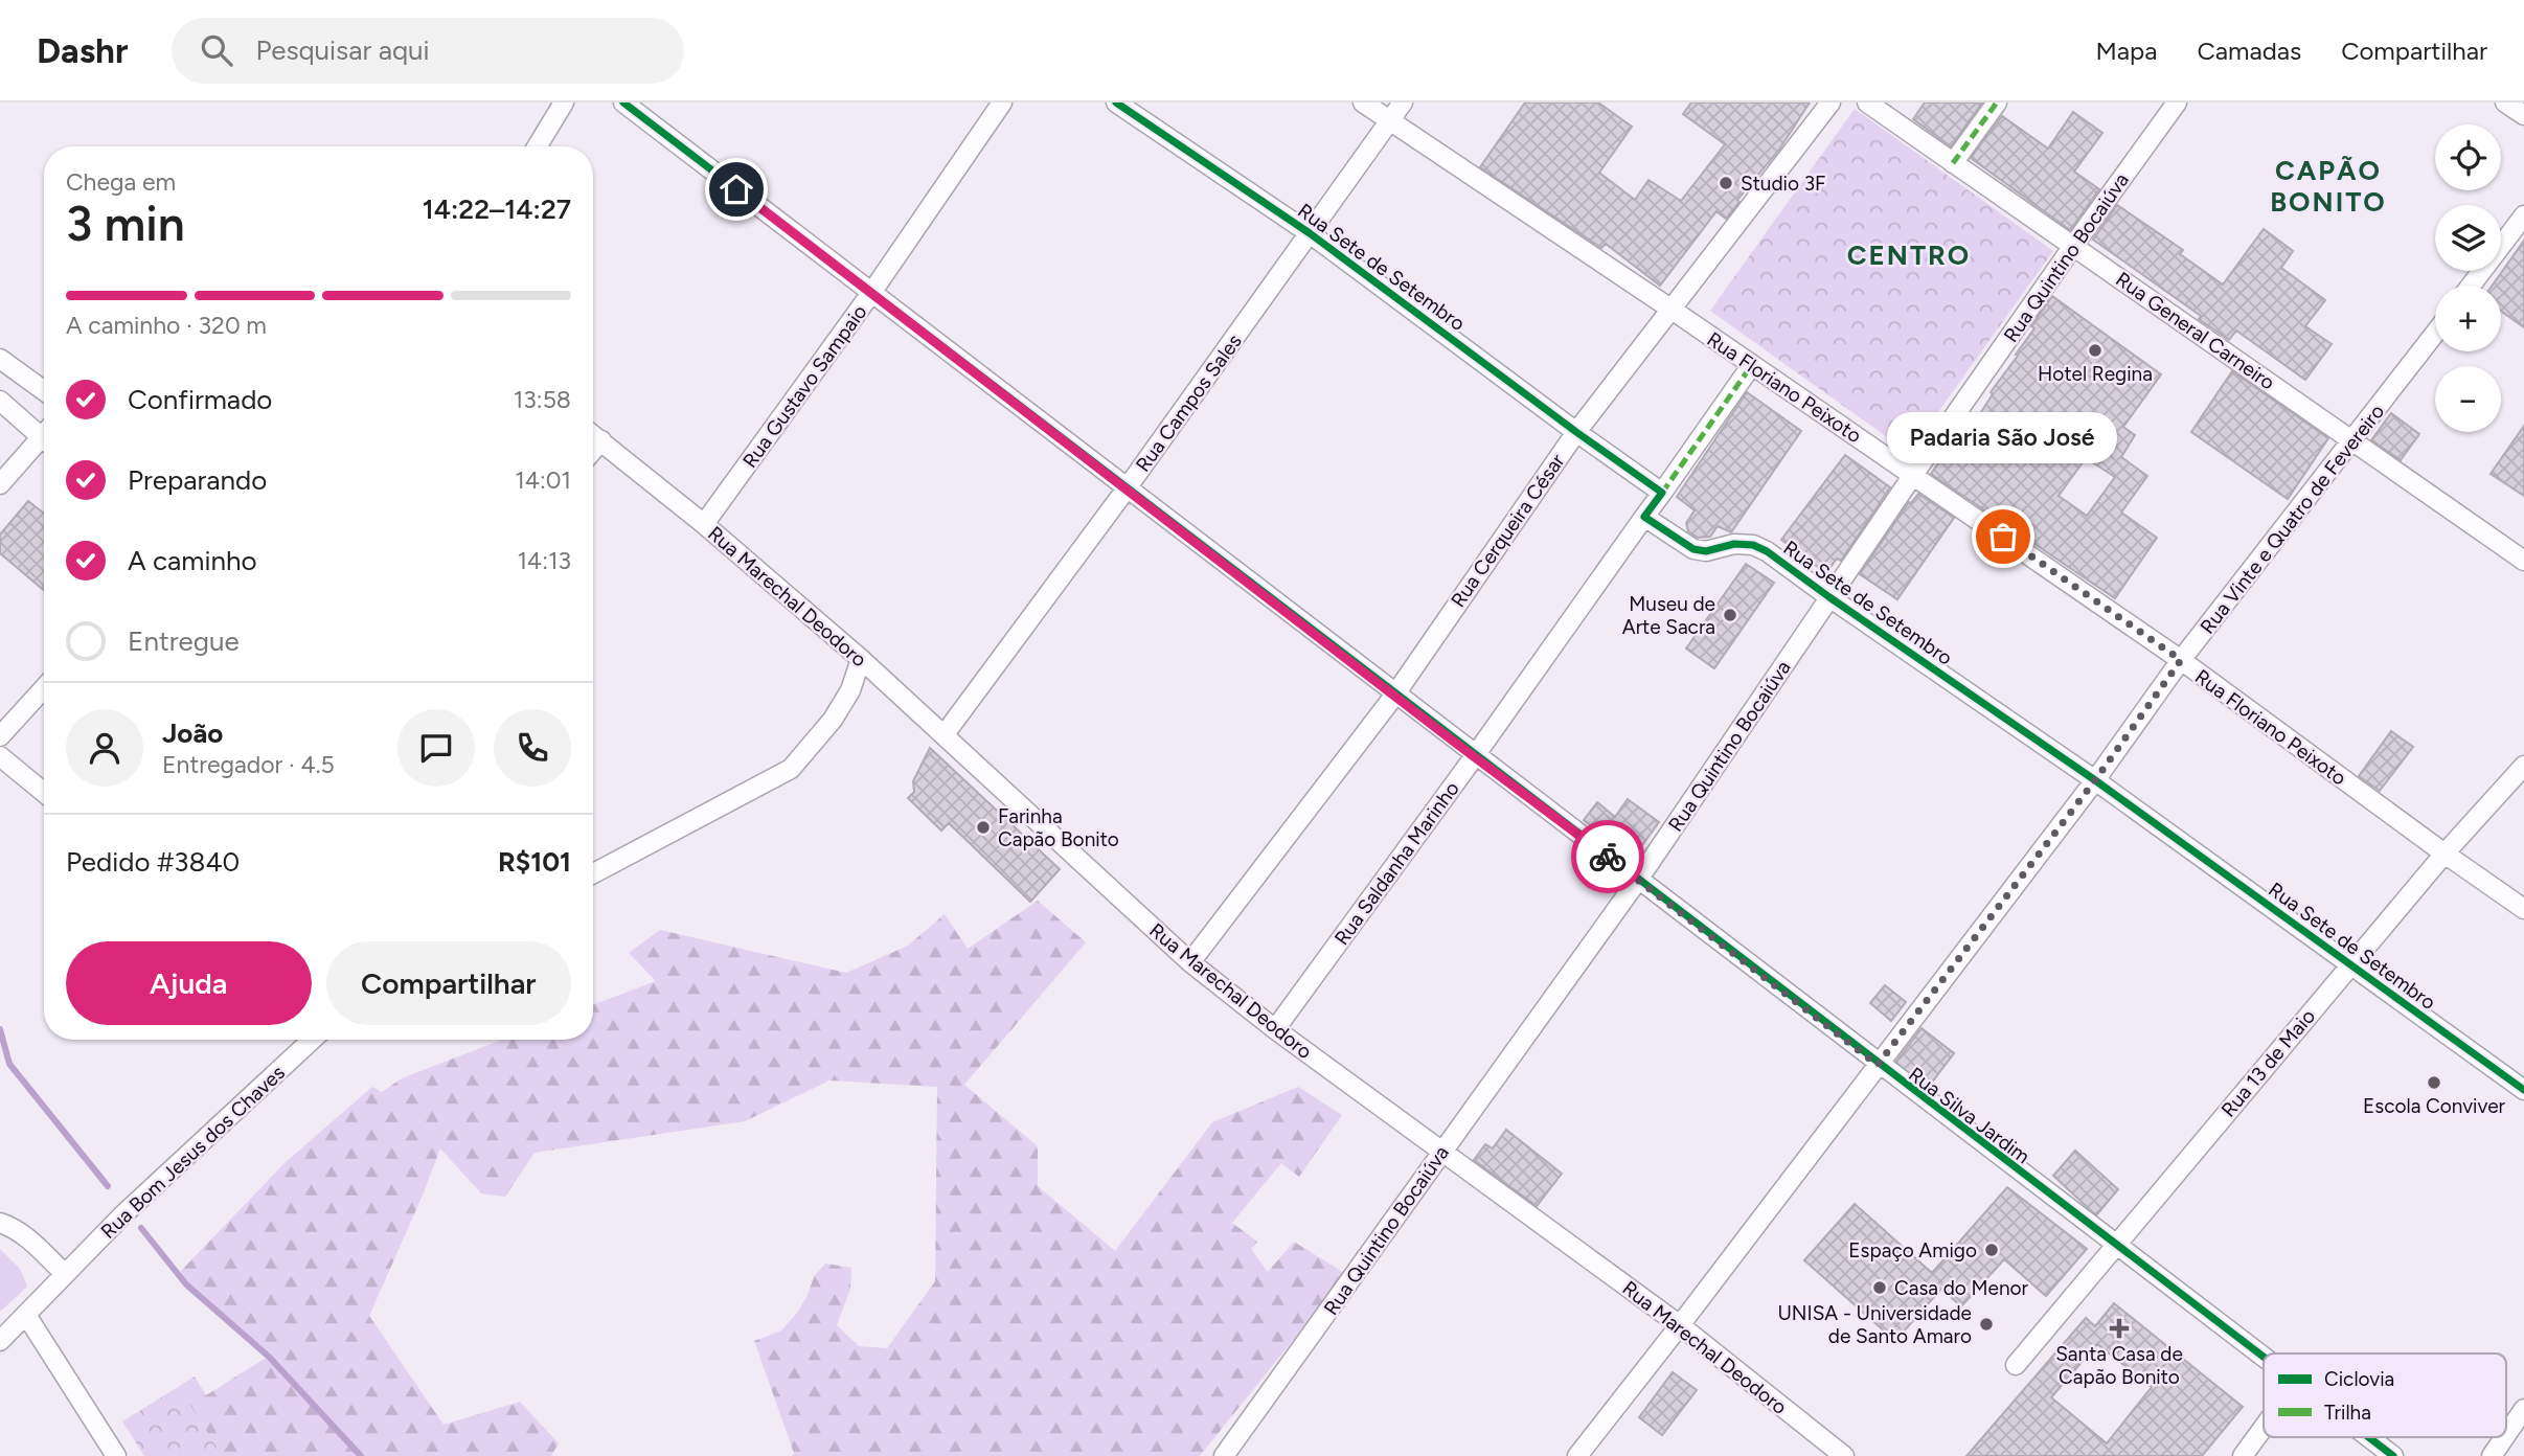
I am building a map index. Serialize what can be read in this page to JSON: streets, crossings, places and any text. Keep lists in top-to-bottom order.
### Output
{
  "streets": {
    "street": [
      "Rua Quintino Bocaiúva",
      "Rua Sete de Setembro",
      "Rua General Carneiro",
      "Rua Gustavo Sampaio",
      "Rua Floriano Peixoto",
      "Rua Campos Sales",
      "Rua Vinte e Quatro de Fevereiro",
      "Rua Cerqueira César",
      "Rua Marechal Deodoro",
      "Rua Saldanha Marinho",
      "Rua 13 de Maio",
      "Rua Silva Jardim",
      "Rua Bom Jesus dos Chaves"
    ]
  },
  "crossings": [
    ["Rua Quintino Bocaiúva", "Rua Sete de Setembro"],
    ["Rua Quintino Bocaiúva", "Rua General Carneiro"],
    ["Rua Quintino Bocaiúva", "Rua Floriano Peixoto"],
    ["Rua Quintino Bocaiúva", "Rua Marechal Deodoro"],
    ["Rua Quintino Bocaiúva", "Rua Silva Jardim"],
    ["Rua Sete de Setembro", "Rua Campos Sales"],
    ["Rua Sete de Setembro", "Rua Vinte e Quatro de Fevereiro"],
    ["Rua Sete de Setembro", "Rua Cerqueira César"],
    ["Rua Sete de Setembro", "Rua Saldanha Marinho"],
    ["Rua Sete de Setembro", "Rua 13 de Maio"],
    ["Rua General Carneiro", "Rua Vinte e Quatro de Fevereiro"],
    ["Rua Gustavo Sampaio", "Rua Marechal Deodoro"],
    ["Rua Gustavo Sampaio", "Rua Silva Jardim"],
    ["Rua Floriano Peixoto", "Rua Campos Sales"],
    ["Rua Floriano Peixoto", "Rua Vinte e Quatro de Fevereiro"],
    ["Rua Floriano Peixoto", "Rua Cerqueira César"],
    ["Rua Floriano Peixoto", "Rua 13 de Maio"],
    ["Rua Campos Sales", "Rua Marechal Deodoro"],
    ["Rua Campos Sales", "Rua Silva Jardim"],
    ["Rua Vinte e Quatro de Fevereiro", "Rua Marechal Deodoro"],
    ["Rua Vinte e Quatro de Fevereiro", "Rua Silva Jardim"],
    ["Rua Cerqueira César", "Rua Marechal Deodoro"],
    ["Rua Cerqueira César", "Rua Silva Jardim"],
    ["Rua Marechal Deodoro", "Rua Saldanha Marinho"],
    ["Rua Saldanha Marinho", "Rua Silva Jardim"],
    ["Rua 13 de Maio", "Rua Silva Jardim"]
  ],
  "districts": ["CAPÃO BONITO", "CENTRO"],
  "places": {
    "other": [
      "Studio 3F",
      "Hotel Regina",
      "Padaria São José",
      "Museu de Arte Sacra",
      "Farinha Capão Bonito",
      "Escola Conviver",
      "Espaço Amigo",
      "Casa do Menor",
      "UNISA - Universidade de Santo Amaro"
    ],
    "health": ["Santa Casa de Capão Bonito"]
  },
  "legend": ["Ciclovia", "Trilha"],
  "page": {
    "header": "Dashr",
    "search": "Pesquisar aqui",
    "nav": ["Mapa", "Camadas", "Compartilhar"],
    "map_buttons": ["+", "−"],
    "heading": ["3 min", "Chega em", "14:22–14:27"],
    "panel": [
      "João",
      "Entregador · 4.5",
      "Pedido #3840",
      "R$101"
    ],
    "bar": "A caminho · 320 m",
    "list": [
      ["Confirmado", "13:58"],
      ["Preparando", "14:01"],
      ["A caminho", "14:13"],
      "Entregue"
    ],
    "bubble": "Padaria São José",
    "buttons": ["Ajuda", "Compartilhar"]
  }
}
